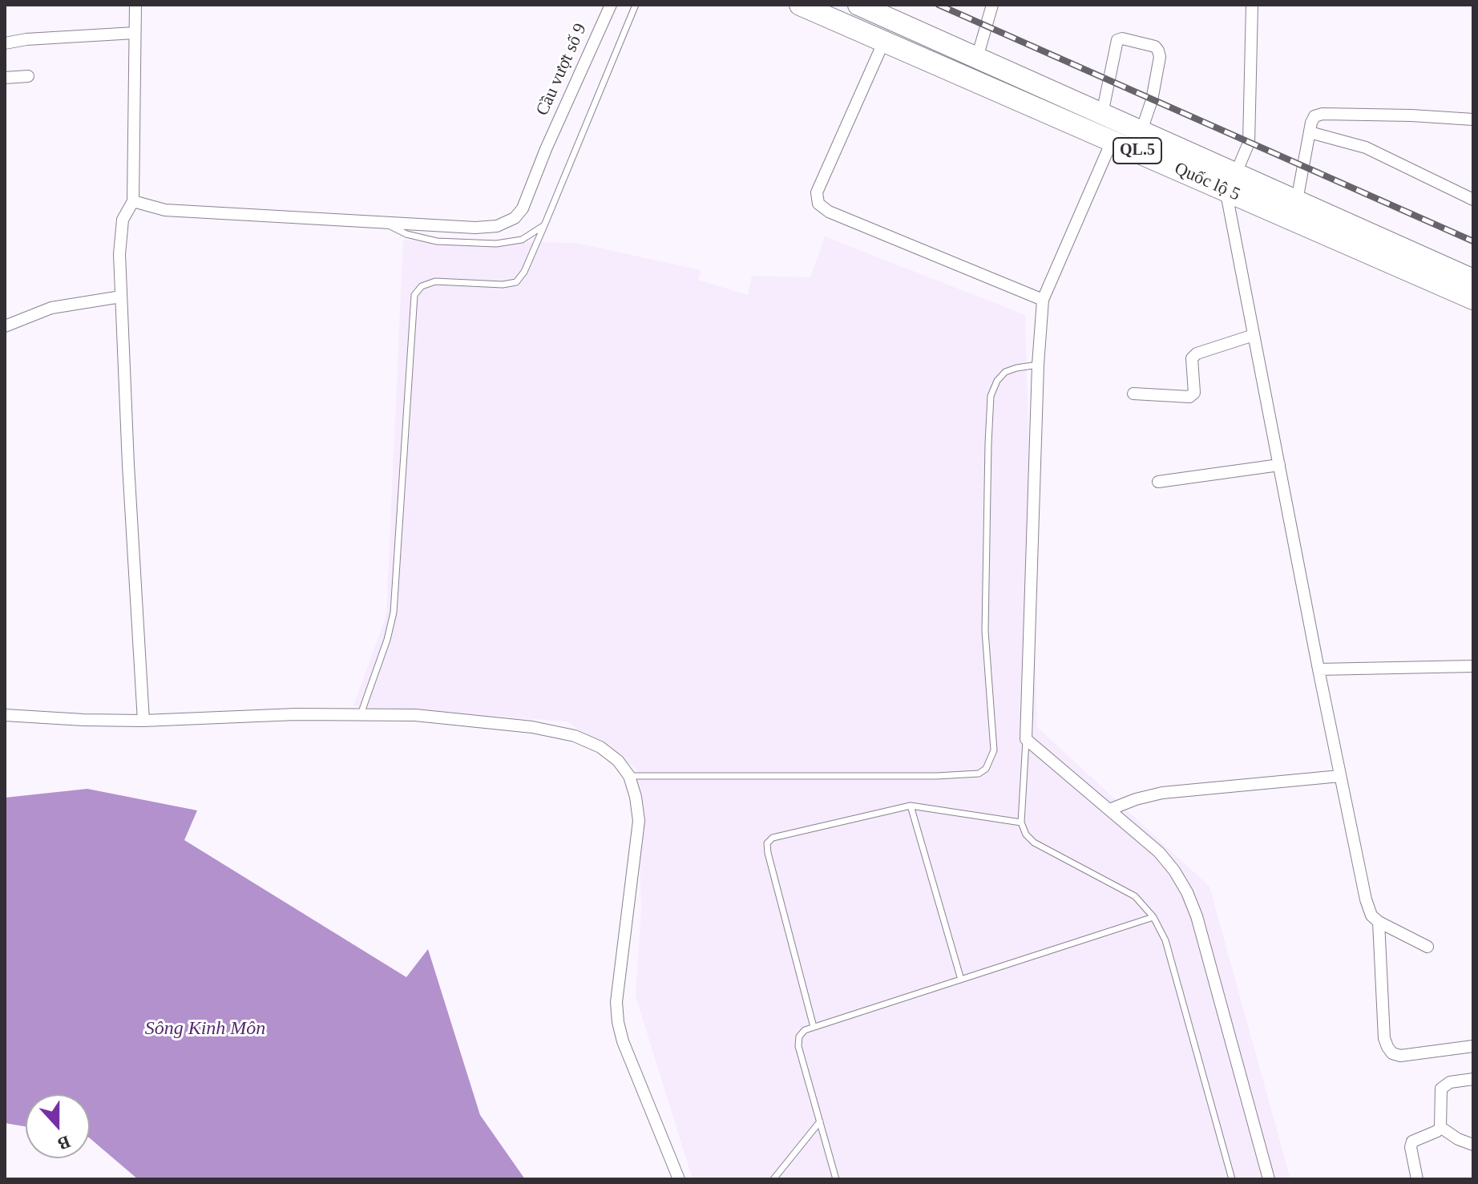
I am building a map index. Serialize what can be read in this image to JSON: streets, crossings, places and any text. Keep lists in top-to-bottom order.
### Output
{
  "streets": {
    "highway": ["QL.5", "Quốc lộ 5"],
    "street": ["Cầu vượt số 9"]
  },
  "water": ["Sông Kinh Môn"],
  "north": "bottom"
}
